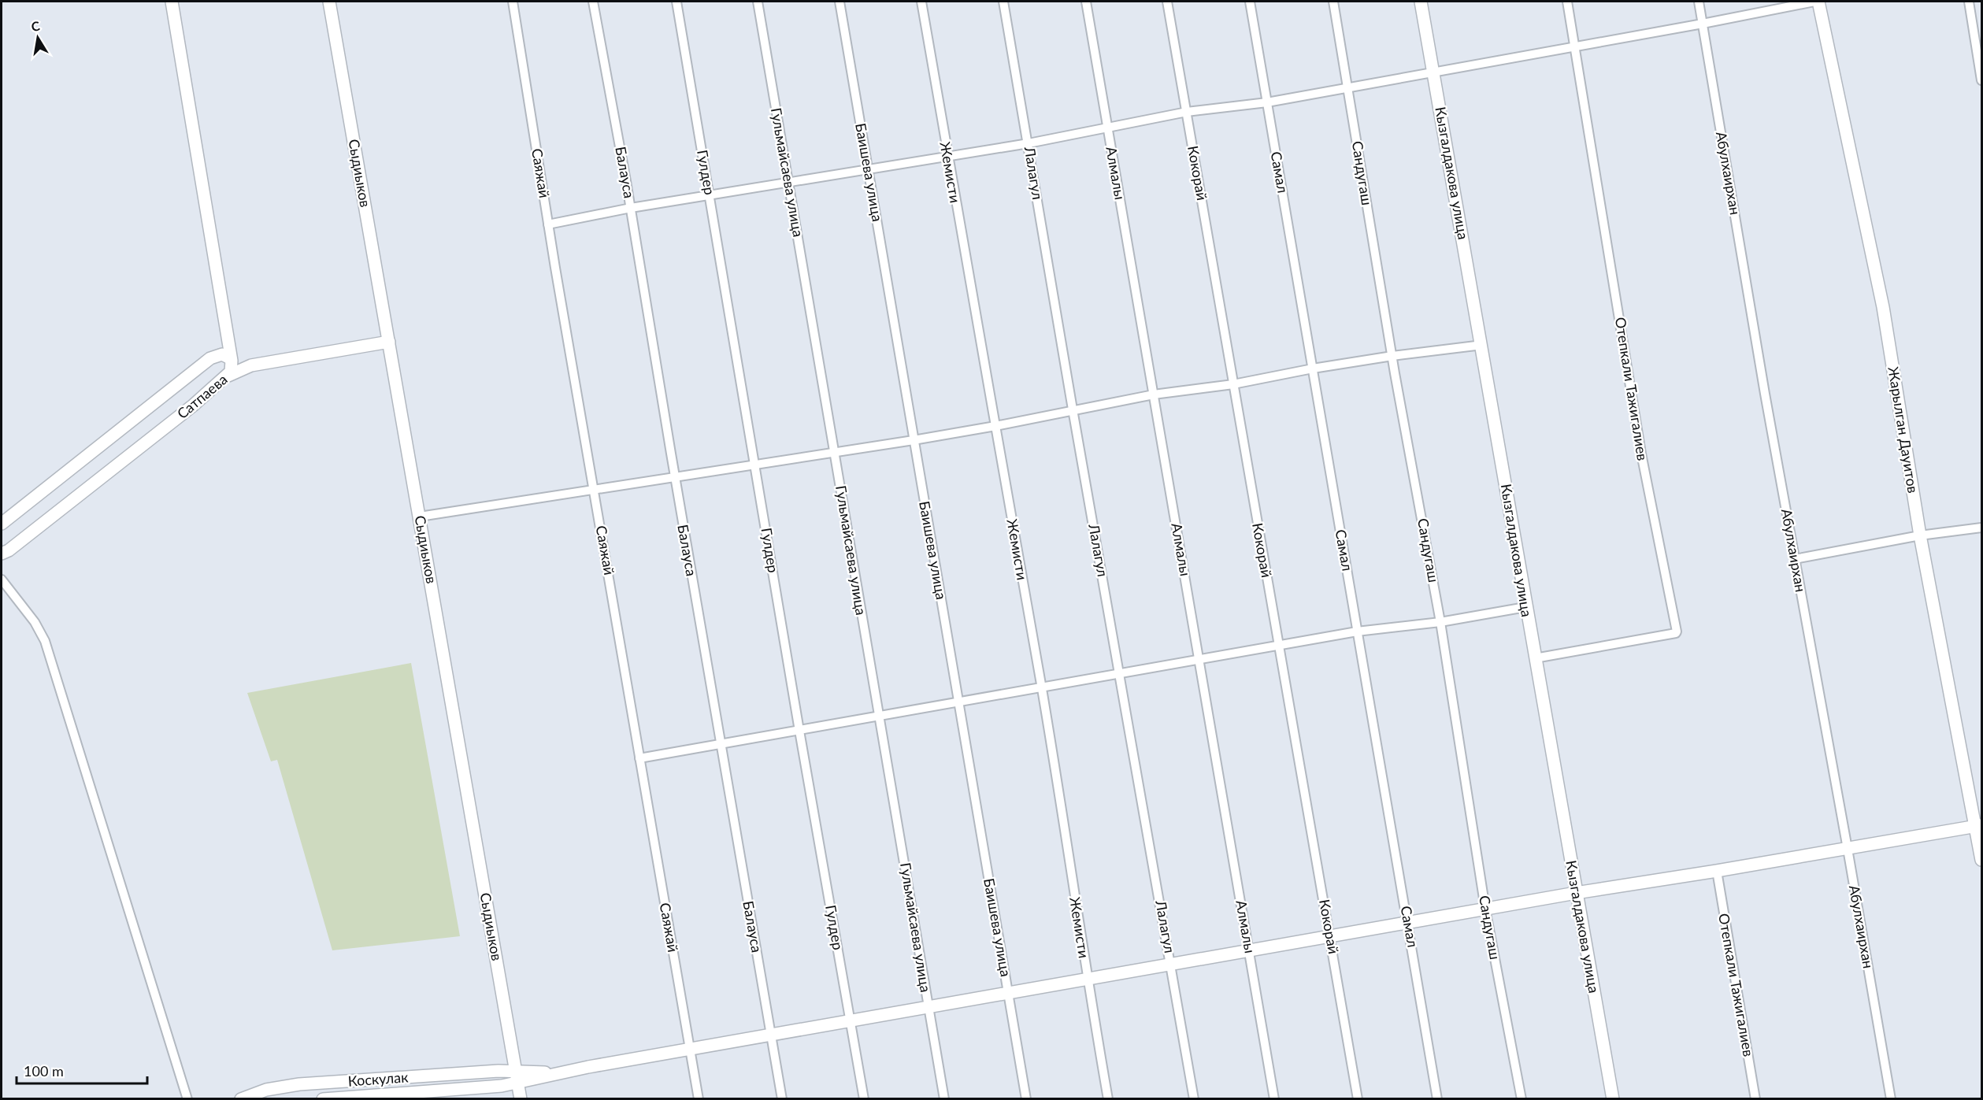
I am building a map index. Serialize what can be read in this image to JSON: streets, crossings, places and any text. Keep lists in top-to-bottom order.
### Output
{
  "streets": {
    "street": [
      "Балауса",
      "Гулдер",
      "Гульмайсаева улица",
      "Баишева улица",
      "Жемисти",
      "Самал",
      "Сыдиыков",
      "Саяжай",
      "Лалагул",
      "Алмалы",
      "Кокорай",
      "Сандугаш",
      "Кызгалдакова улица",
      "Абулхаирхан",
      "Отепкали Тажигалиев",
      "Сатпаева",
      "Жарылган Дауитов",
      "Коскулак"
    ]
  },
  "crossings": [
    ["Сыдиыков", "Коскулак"],
    ["Кызгалдакова улица", "Отепкали Тажигалиев"]
  ],
  "scale_bar": "100 m",
  "north": "top"
}
